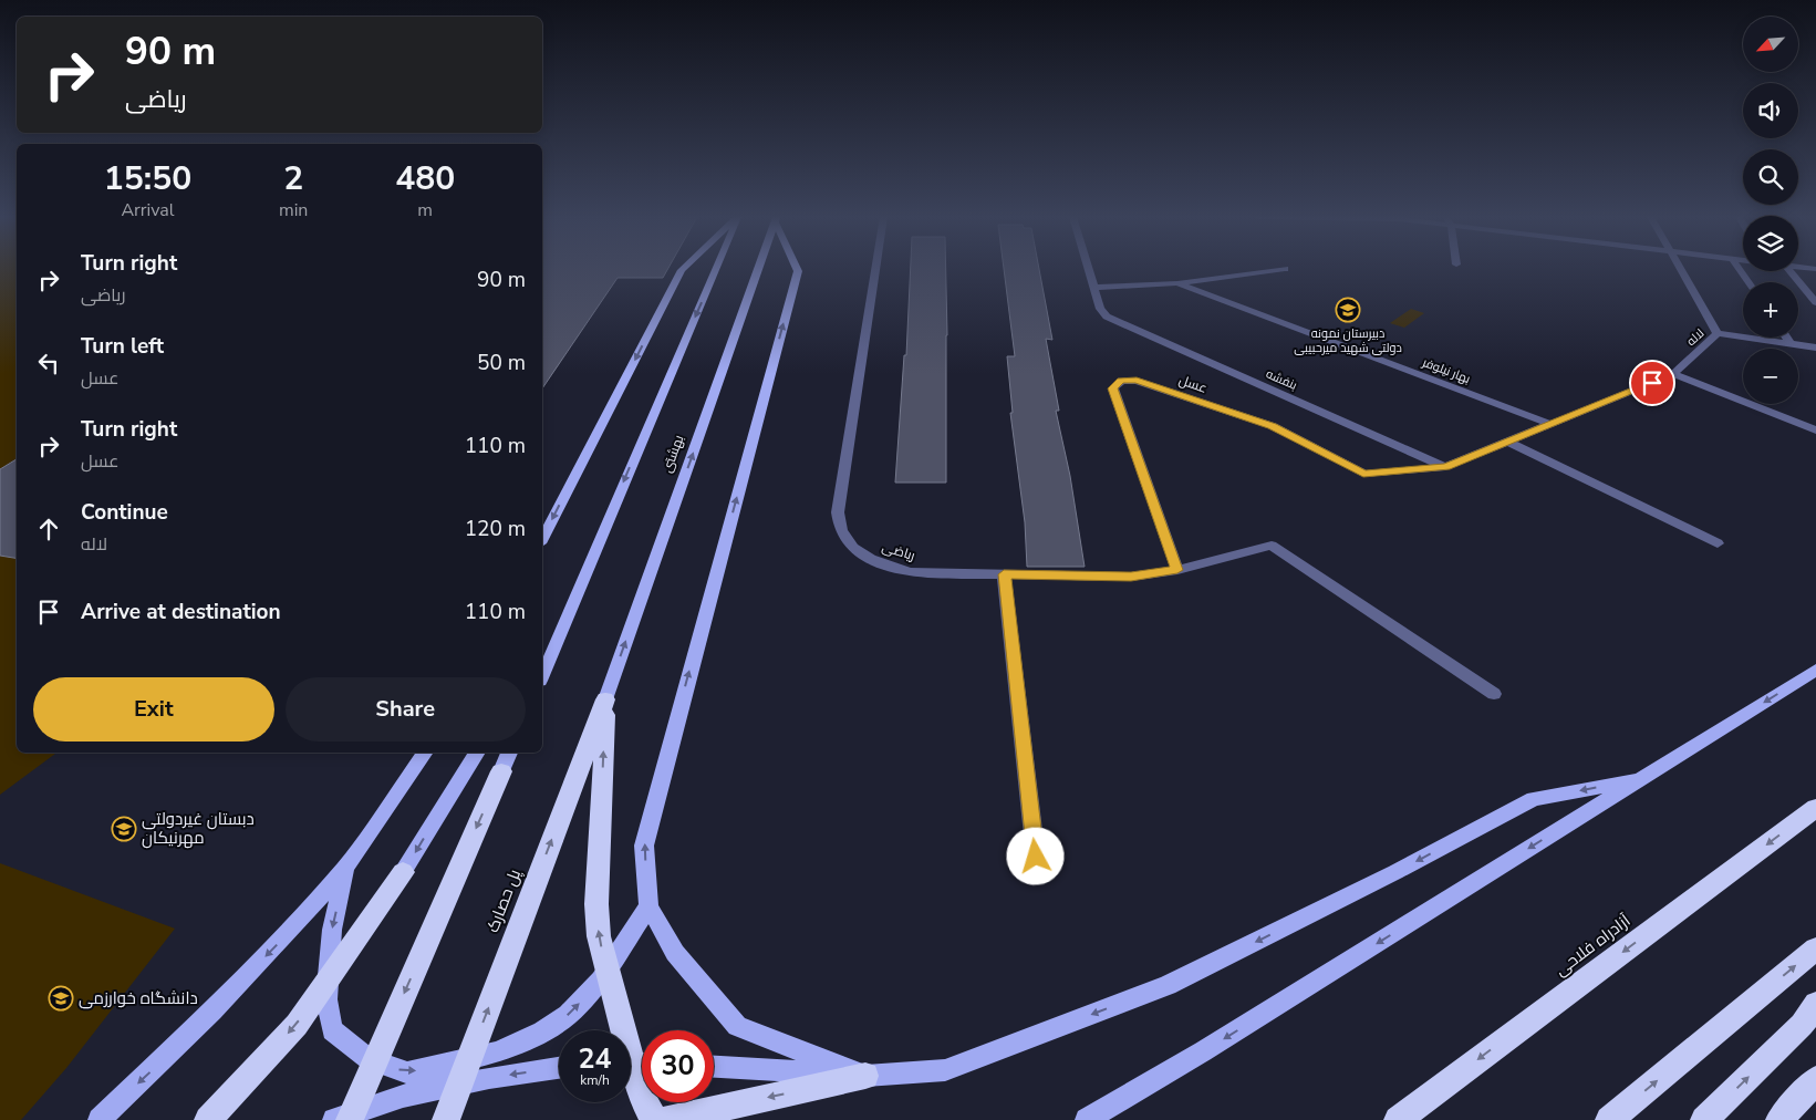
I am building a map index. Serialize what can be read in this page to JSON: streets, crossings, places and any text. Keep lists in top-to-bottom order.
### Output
{
  "streets": {
    "highway": ["پل حصارک", "آزادراه فلاحی"],
    "main road": ["بهشتى"],
    "street": [
      "لاله",
      "بهار نیلوفر",
      "بنفشه",
      "عسل",
      "ریاضی"
    ]
  },
  "crossings": [
    ["لاله", "بهار نیلوفر"],
    ["لاله", "بنفشه"],
    ["لاله", "عسل"],
    ["بنفشه", "عسل"],
    ["عسل", "ریاضی"],
    ["بهشتى", "پل حصارک"]
  ],
  "places": {
    "school or university": ["دبیرستان نمونه دولتی شهید میرحبیبی", "دبستان غیردولتی مهرنیکان", "دانشگاه خوارزمی"]
  },
  "north": "bottom left",
  "page": {
    "map_buttons": ["+", "−"],
    "turn": ["90 m", "ریاضی"],
    "eta": [
      "15:50",
      "Arrival",
      "2",
      "min",
      "480",
      "m"
    ],
    "list": [
      {
        "name": "Turn right",
        "note": "ریاضی",
        "value": "90 m"
      },
      {
        "name": "Turn left",
        "note": "عسل",
        "value": "50 m"
      },
      {
        "name": "Turn right",
        "note": "عسل",
        "value": "110 m"
      },
      {
        "name": "Continue",
        "note": "لاله",
        "value": "120 m"
      },
      {
        "name": "Arrive at destination",
        "value": "110 m"
      }
    ],
    "buttons": ["Exit", "Share"],
    "speed": "24 km/h",
    "limit": "30"
  }
}
